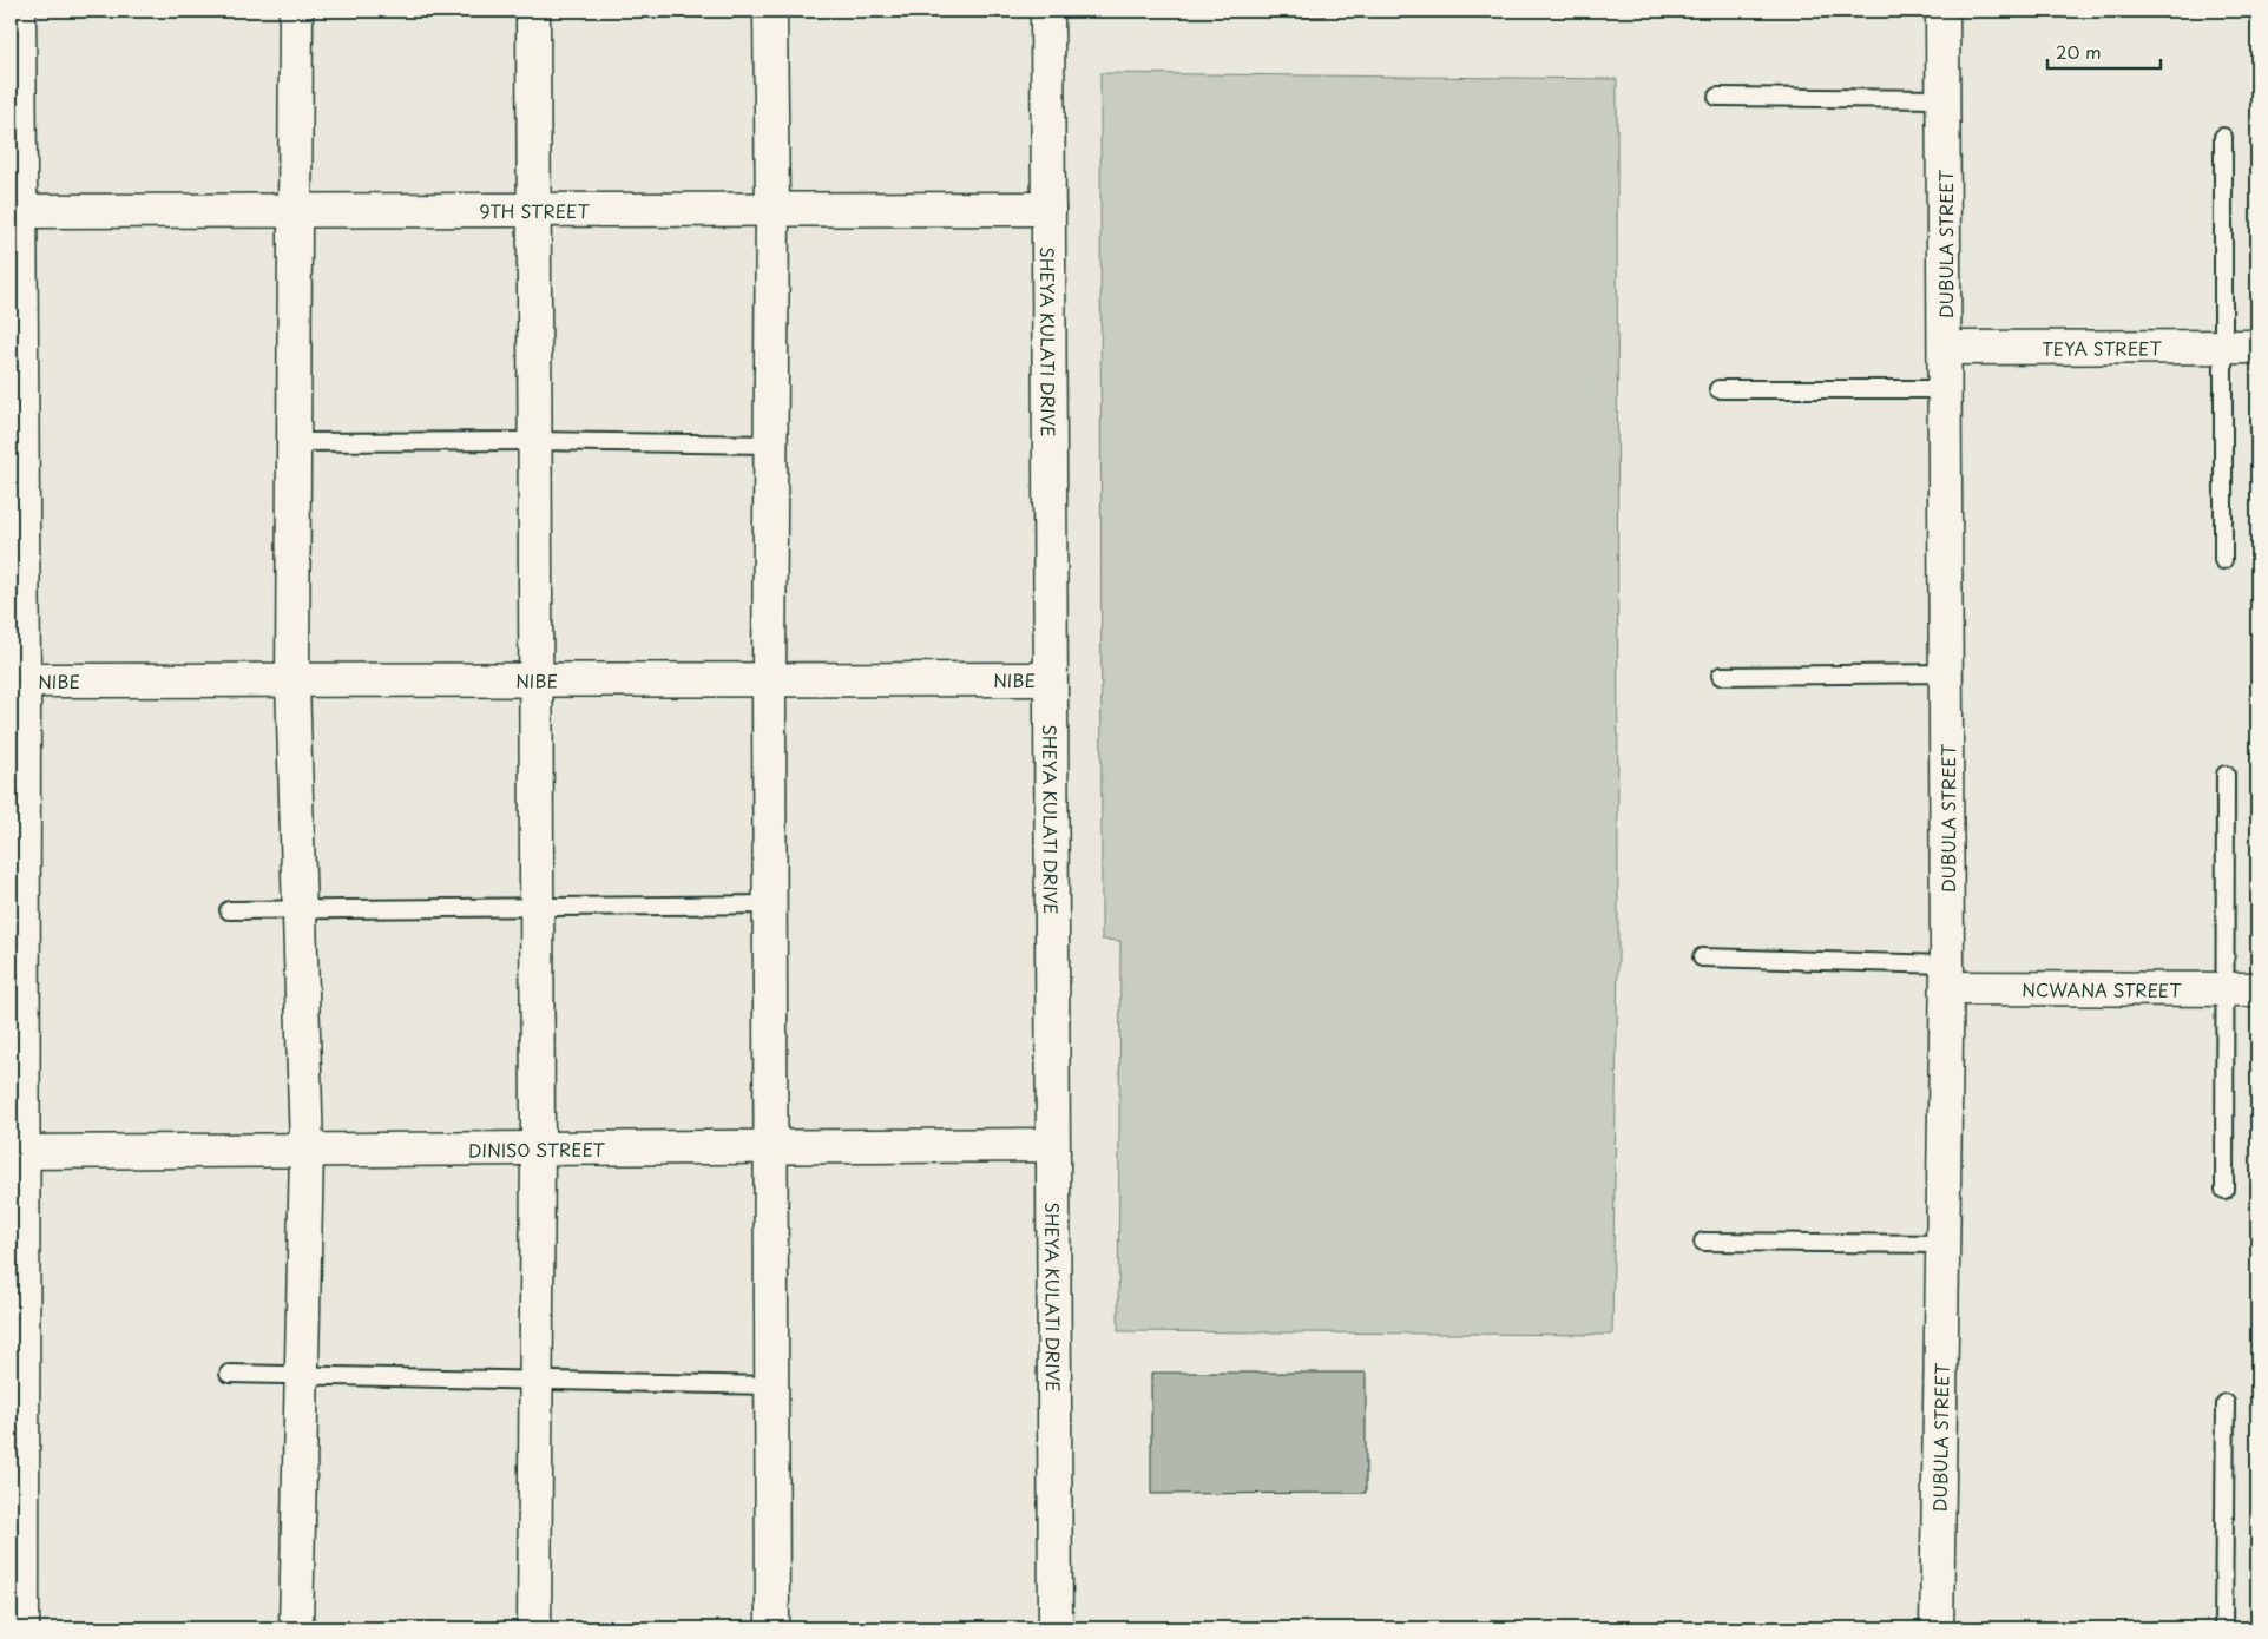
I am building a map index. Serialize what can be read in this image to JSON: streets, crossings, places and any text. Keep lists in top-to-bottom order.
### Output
{
  "streets": {
    "street": [
      "9TH STREET",
      "DUBULA STREET",
      "SHEYA KULATI DRIVE",
      "TEYA STREET",
      "NIBE",
      "NCWANA STREET",
      "DINISO STREET"
    ]
  },
  "crossings": [
    ["9TH STREET", "SHEYA KULATI DRIVE"],
    ["DUBULA STREET", "TEYA STREET"],
    ["DUBULA STREET", "NCWANA STREET"],
    ["SHEYA KULATI DRIVE", "NIBE"],
    ["SHEYA KULATI DRIVE", "DINISO STREET"]
  ],
  "scale_bar": "20 m"
}
